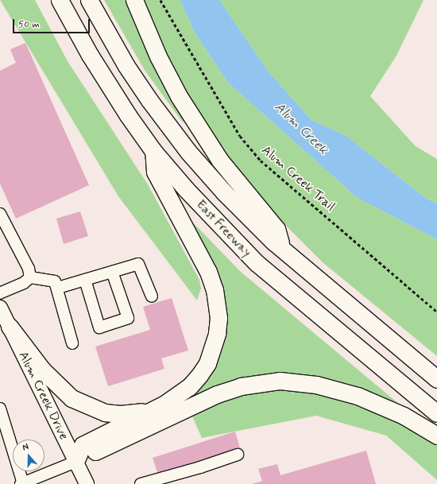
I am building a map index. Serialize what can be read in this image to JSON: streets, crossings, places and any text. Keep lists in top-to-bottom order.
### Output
{
  "streets": {
    "highway": ["East Freeway"],
    "main road": ["Alum Creek Drive"],
    "path": ["Alum Creek Trail"]
  },
  "water": ["Alum Creek"],
  "scale_bar": "50 m",
  "north": "top"
}
